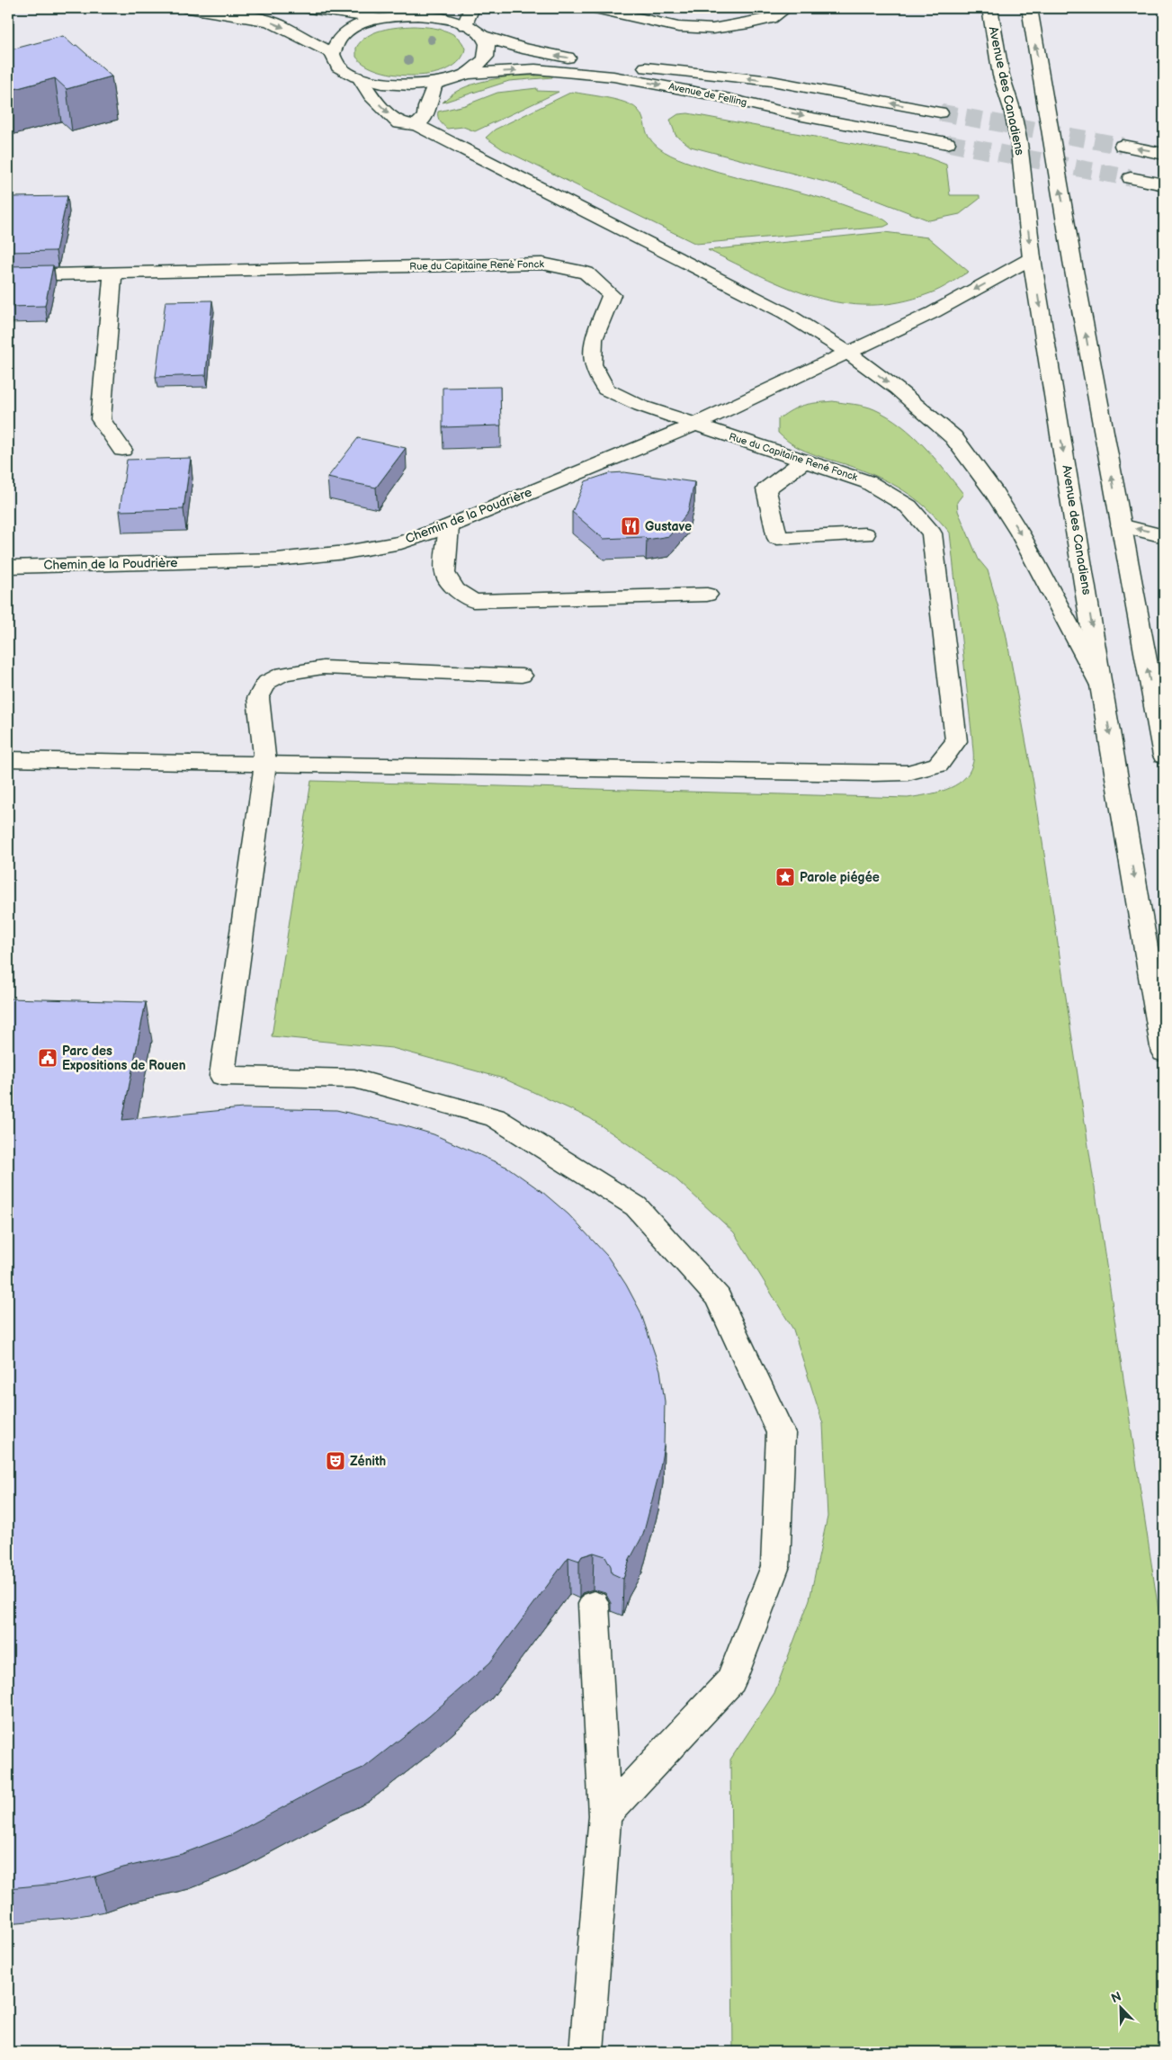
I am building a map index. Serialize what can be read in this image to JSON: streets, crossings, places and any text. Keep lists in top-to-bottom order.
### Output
{
  "streets": {
    "street": [
      "Avenue des Canadiens",
      "Avenue de Felling",
      "Rue du Capitaine René Fonck",
      "Chemin de la Poudrière"
    ]
  },
  "crossings": [
    ["Avenue des Canadiens", "Chemin de la Poudrière"],
    ["Rue du Capitaine René Fonck", "Chemin de la Poudrière"]
  ],
  "places": {
    "restaurant": ["Gustave"],
    "place": ["Parole piégée"],
    "public building": ["Parc des Expositions de Rouen"],
    "theatre": ["Zénith"]
  },
  "north": "top left"
}
